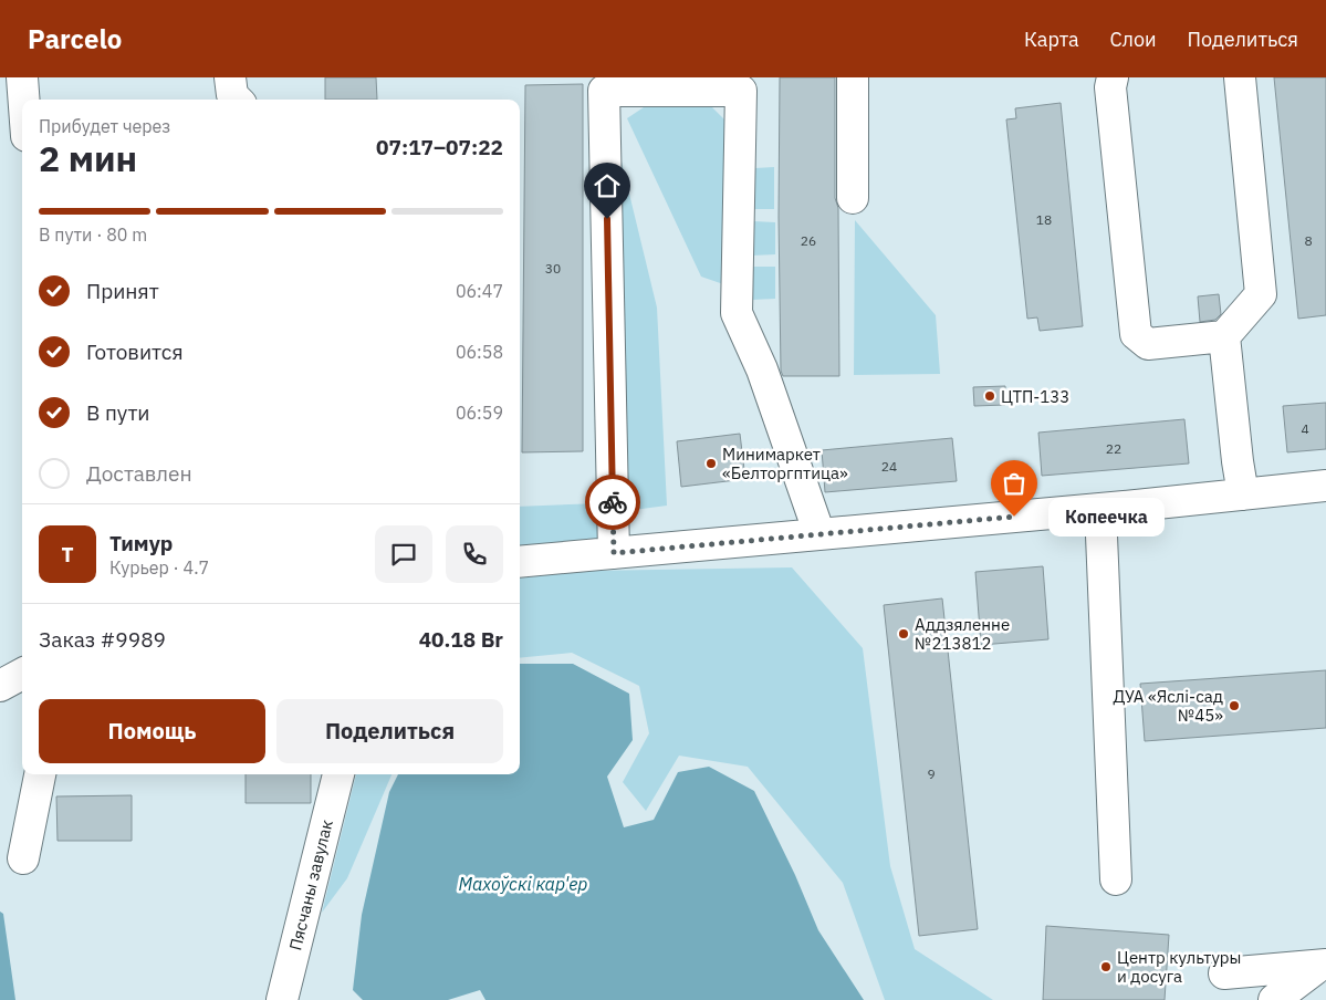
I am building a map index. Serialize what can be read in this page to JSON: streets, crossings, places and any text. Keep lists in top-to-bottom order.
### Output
{
  "streets": {
    "street": ["Пясчаны завулак"]
  },
  "water": ["Махоўскі кар'ер"],
  "places": [
    "ЦТП-133",
    "Минимаркет «Белторгптица»",
    "Копеечка",
    "Аддзяленне №213812",
    "ДУА «Яслі-сад №45»",
    "Центр культуры и досуга"
  ],
  "house_numbers": [
    "18",
    "26",
    "8",
    "30",
    "4",
    "22",
    "24",
    "9"
  ],
  "page": {
    "header": "Parcelo",
    "nav": ["Карта", "Слои", "Поделиться"],
    "heading": ["2 мин", "Прибудет через", "07:17–07:22"],
    "panel": [
      "Тимур",
      "Курьер · 4.7",
      "Заказ #9989",
      "40.18 Br"
    ],
    "bar": "В пути · 80 m",
    "list": [
      ["Принят", "06:47"],
      ["Готовится", "06:58"],
      ["В пути", "06:59"],
      "Доставлен"
    ],
    "bubble": "Копеечка",
    "round": "Т",
    "buttons": ["Помощь", "Поделиться"]
  }
}
